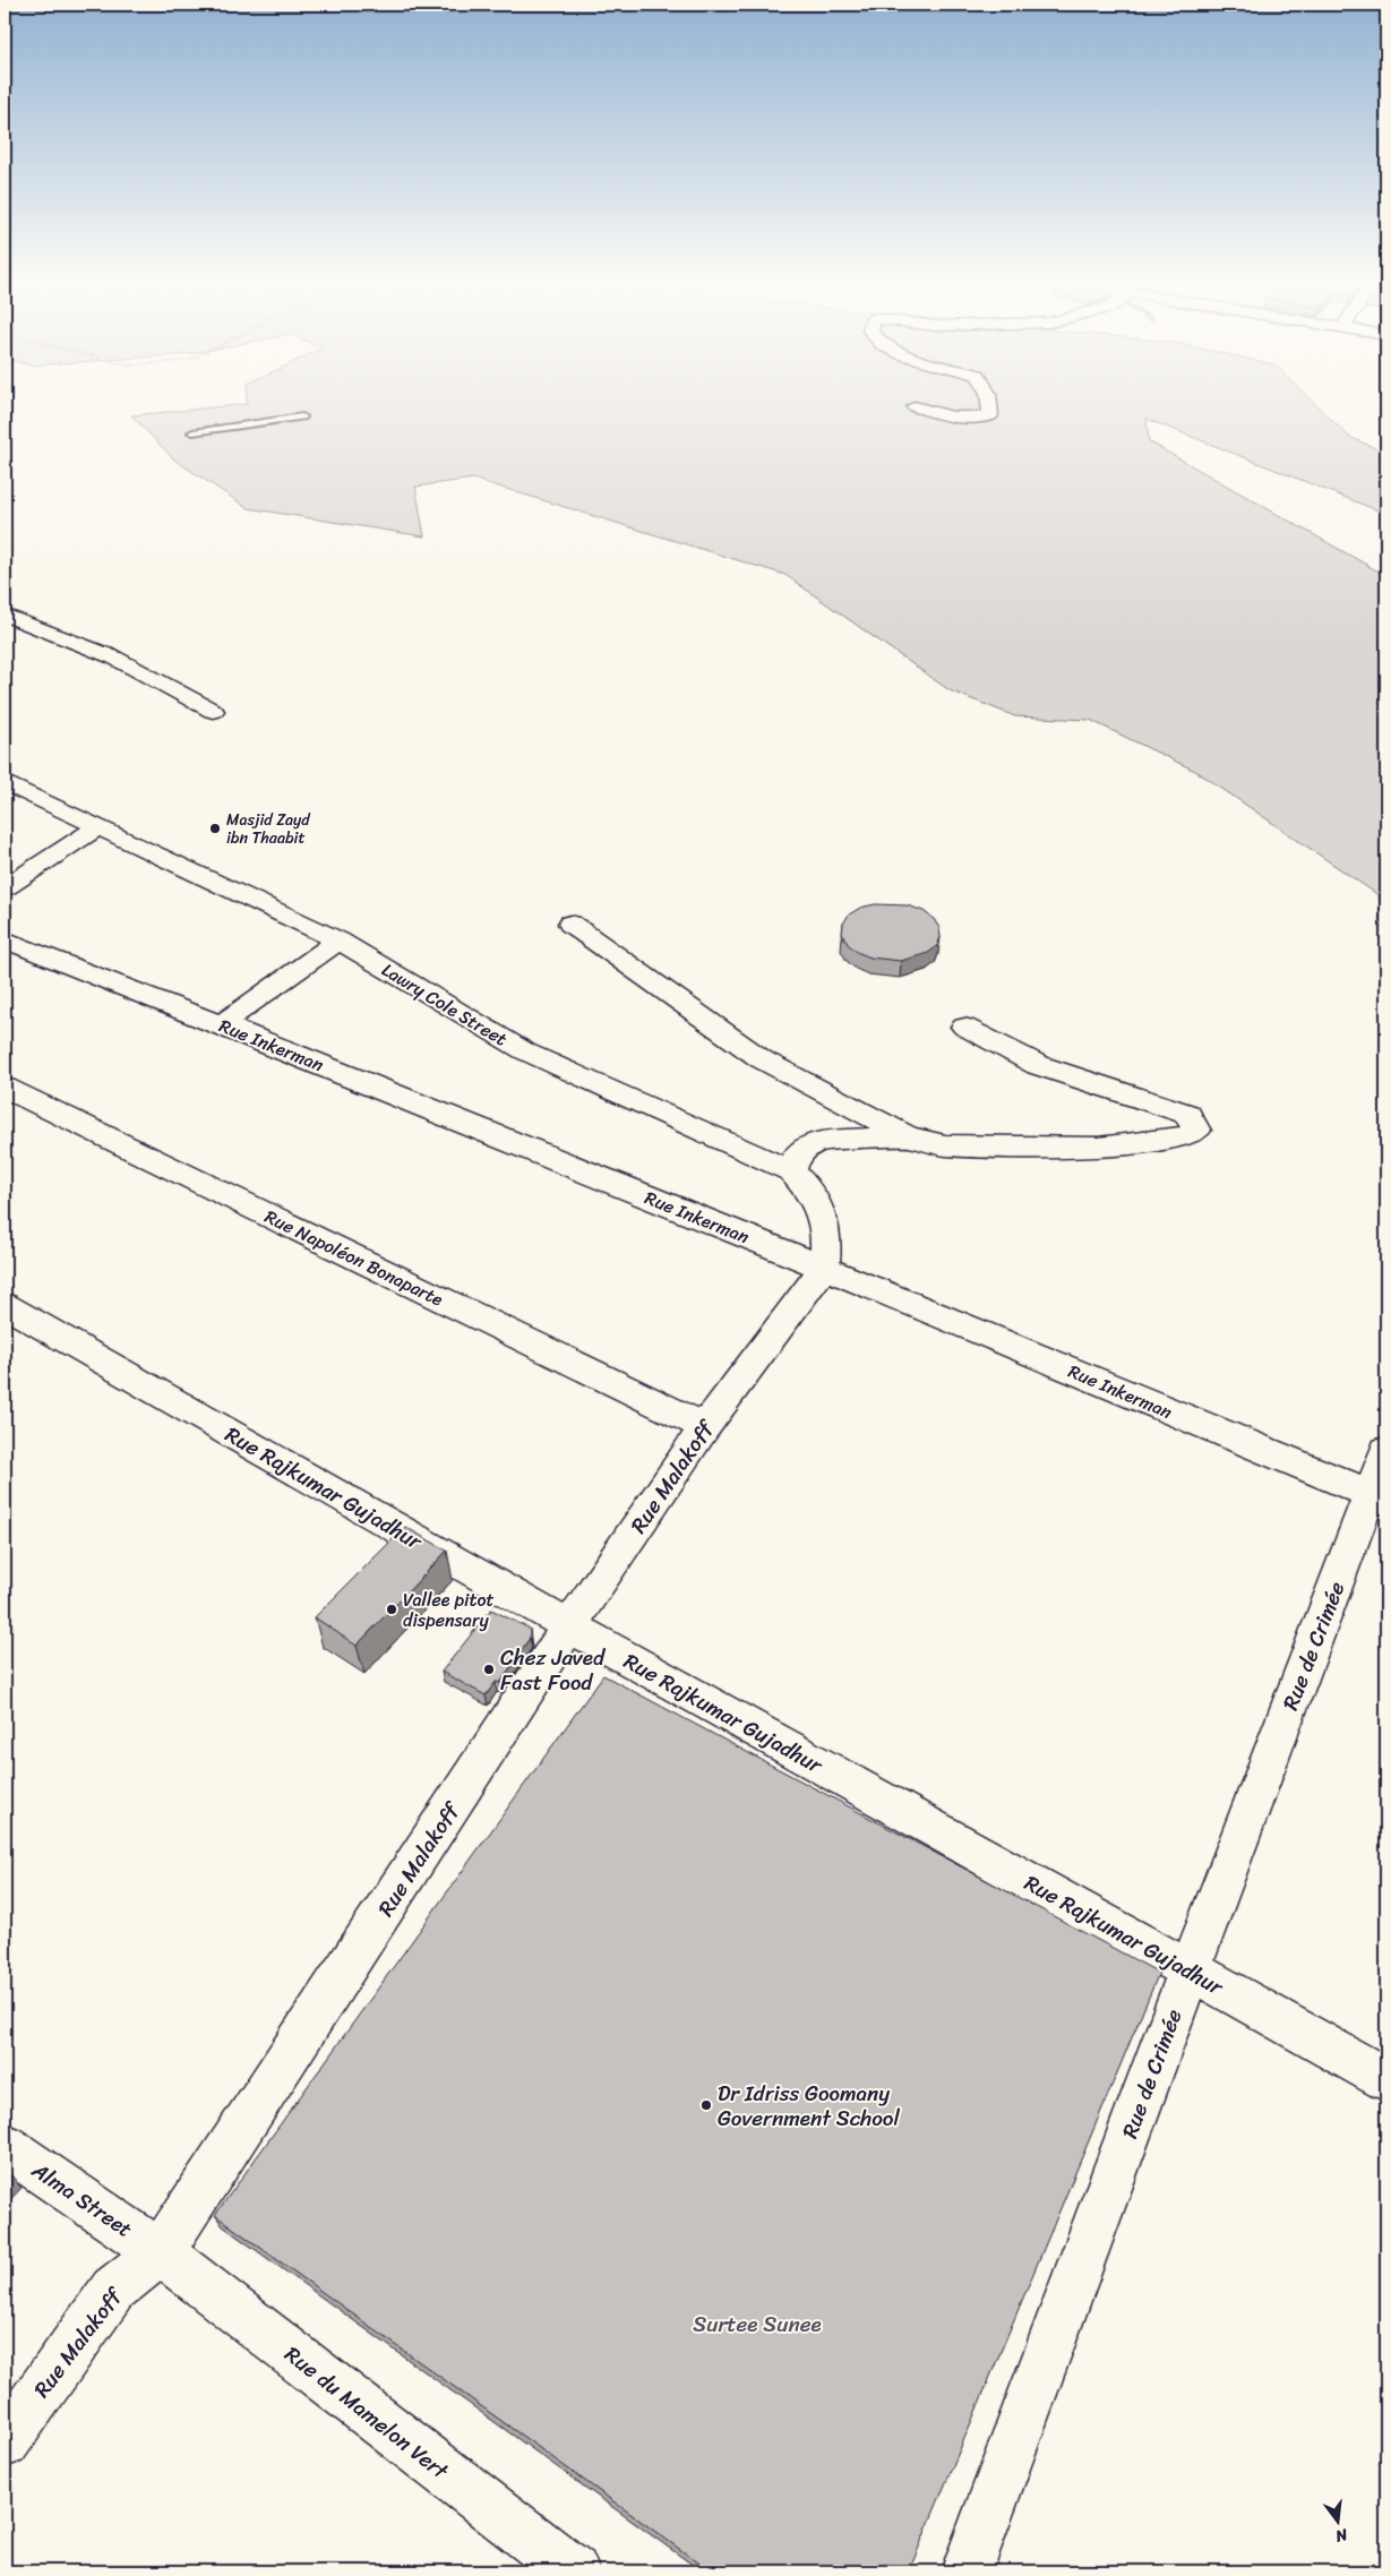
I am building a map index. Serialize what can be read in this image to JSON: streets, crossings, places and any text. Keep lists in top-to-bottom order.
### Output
{
  "streets": {
    "street": [
      "Lawry Cole Street",
      "Rue Inkerman",
      "Rue Napoléon Bonaparte",
      "Rue Malakoff",
      "Rue Rajkumar Gujadhur",
      "Rue de Crimée",
      "Alma Street",
      "Rue du Mamelon Vert"
    ]
  },
  "crossings": [
    ["Lawry Cole Street", "Rue Inkerman"],
    ["Lawry Cole Street", "Rue Malakoff"],
    ["Rue Inkerman", "Rue Malakoff"],
    ["Rue Inkerman", "Rue de Crimée"],
    ["Rue Napoléon Bonaparte", "Rue Malakoff"],
    ["Rue Malakoff", "Rue Rajkumar Gujadhur"],
    ["Rue Malakoff", "Alma Street"],
    ["Rue Malakoff", "Rue du Mamelon Vert"],
    ["Rue Rajkumar Gujadhur", "Rue de Crimée"],
    ["Alma Street", "Rue du Mamelon Vert"]
  ],
  "parks": ["Surtee Sunee"],
  "places": [
    "Masjid Zayd ibn Thaabit",
    "Vallee pitot dispensary",
    "Chez Javed Fast Food",
    "Dr Idriss Goomany Government School"
  ],
  "north": "bottom"
}
